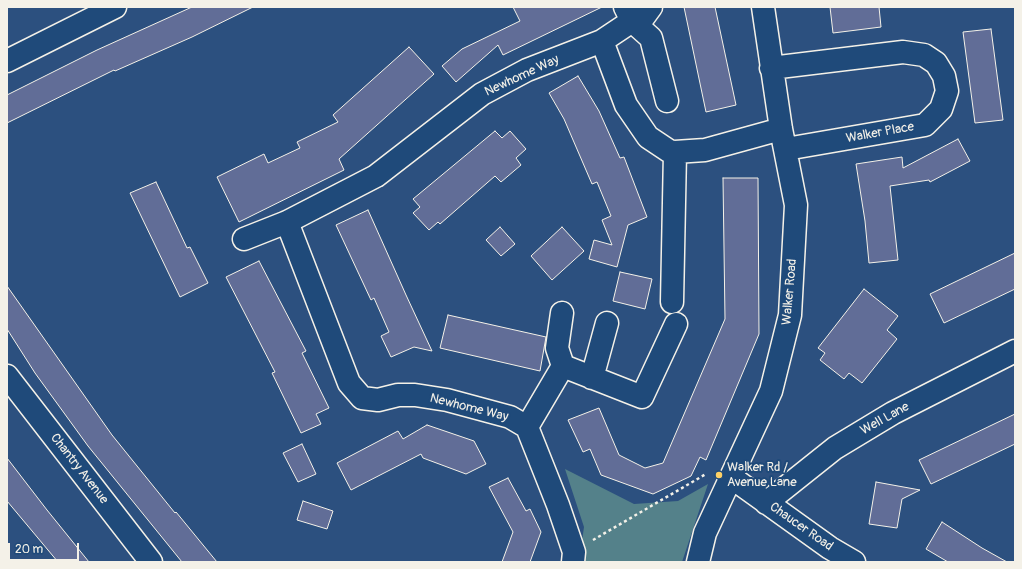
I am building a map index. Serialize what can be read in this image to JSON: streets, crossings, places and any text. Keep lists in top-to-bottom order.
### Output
{
  "streets": {
    "street": [
      "Newhome Way",
      "Walker Place",
      "Walker Road",
      "Well Lane",
      "Chantry Avenue",
      "Chaucer Road"
    ]
  },
  "crossings": [
    ["Walker Place", "Walker Road"],
    ["Walker Road", "Chaucer Road"],
    ["Well Lane", "Chaucer Road"]
  ],
  "places": ["Walker Rd / Avenue Lane"],
  "scale_bar": "20 m"
}
